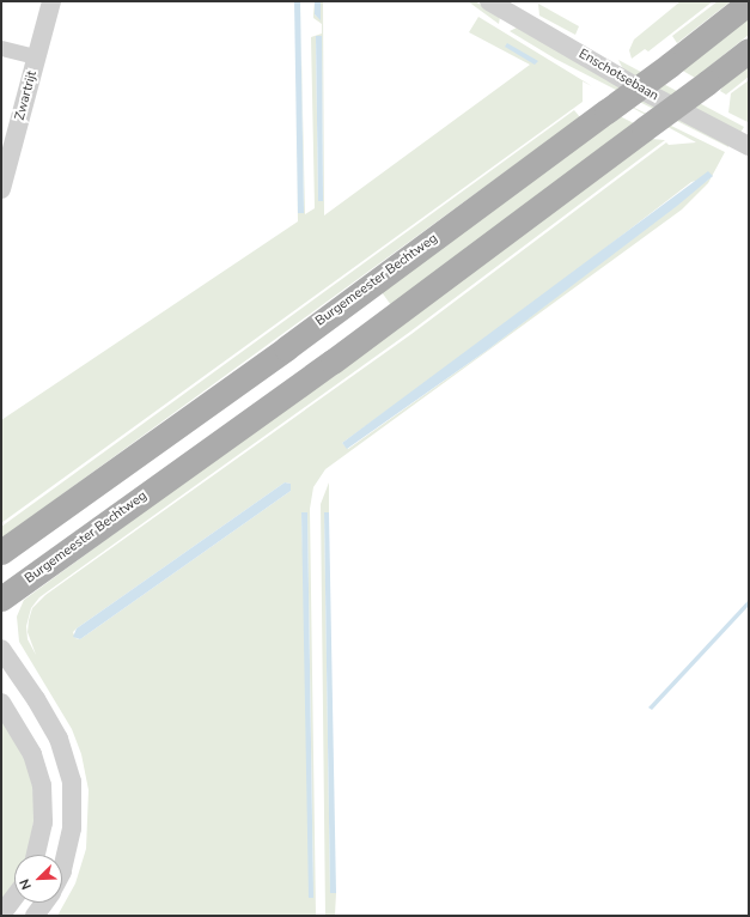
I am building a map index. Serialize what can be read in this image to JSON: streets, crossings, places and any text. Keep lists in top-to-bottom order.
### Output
{
  "streets": {
    "main road": ["Burgemeester Bechtweg"],
    "street": ["Enschotsebaan", "Zwartrijt"]
  },
  "north": "bottom left"
}
